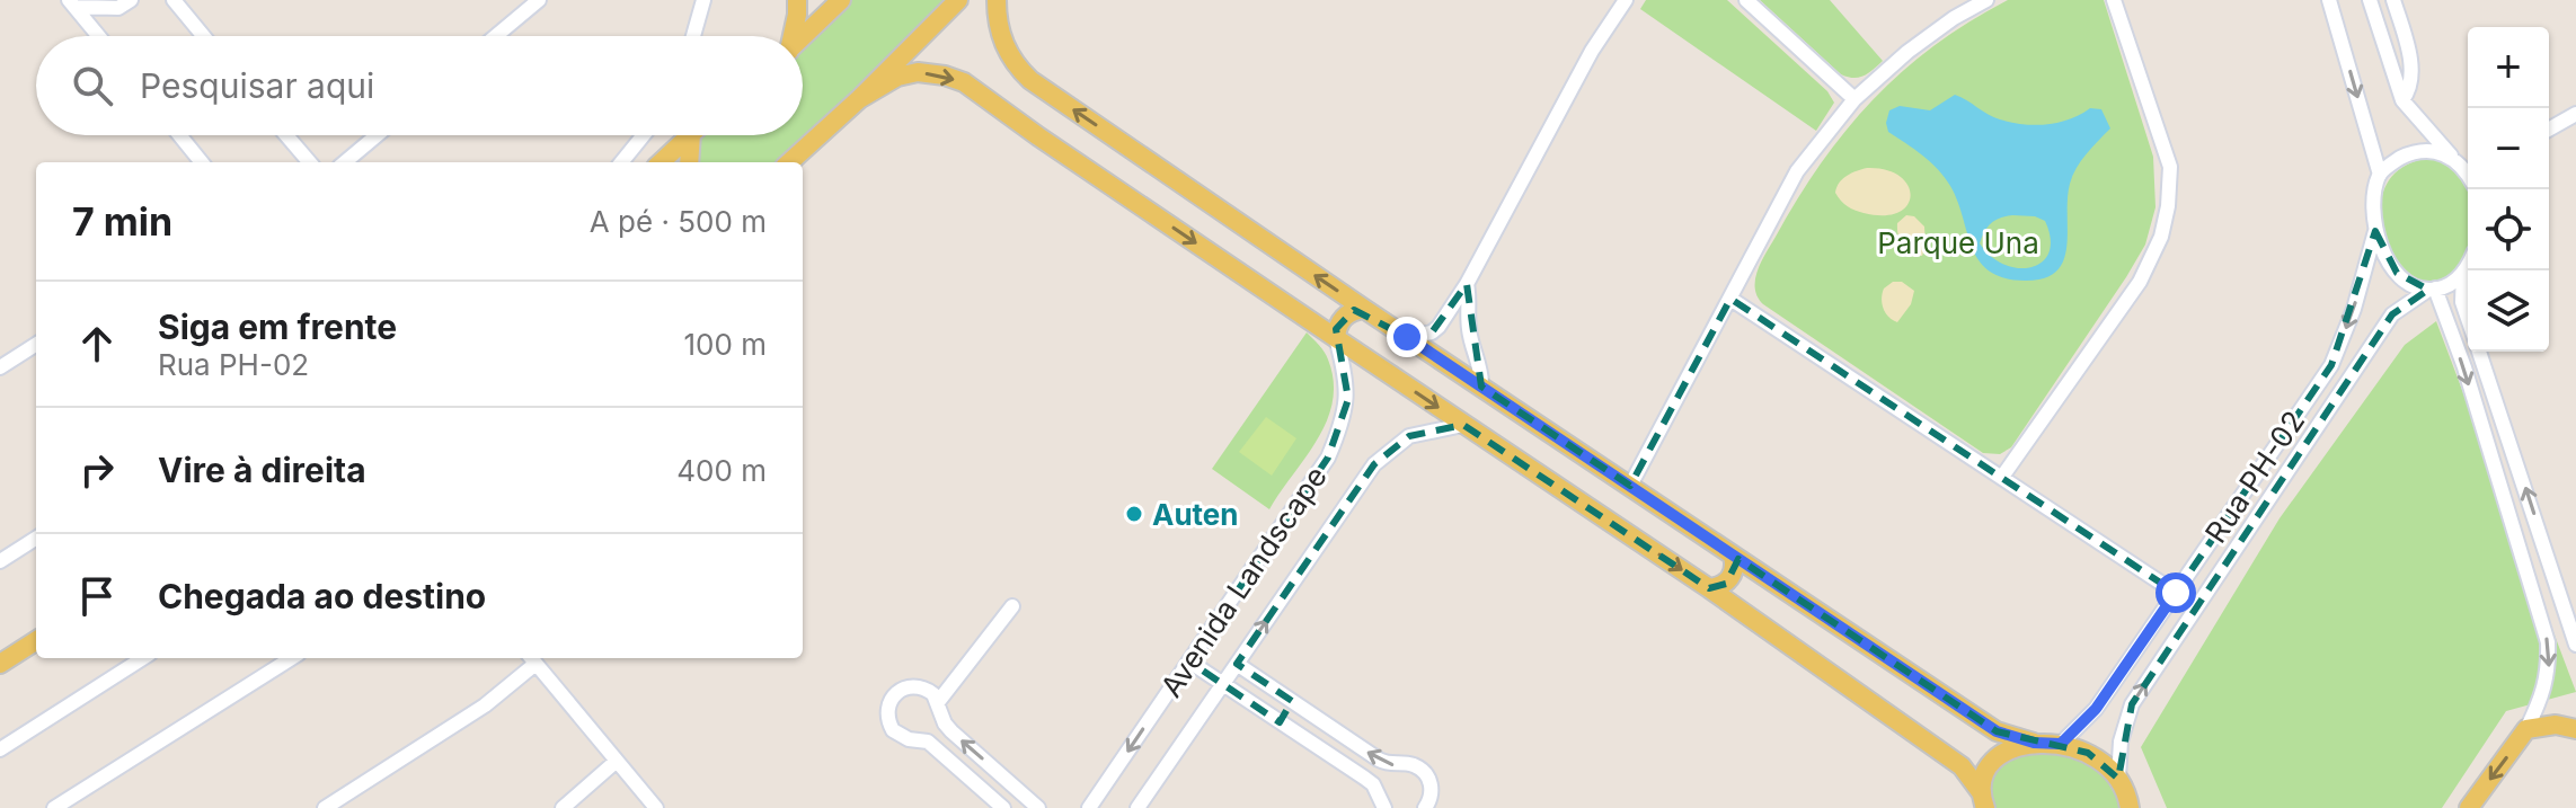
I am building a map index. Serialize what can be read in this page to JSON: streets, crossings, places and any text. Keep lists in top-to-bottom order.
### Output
{
  "streets": {
    "street": ["Rua PH-02", "Avenida Landscape"]
  },
  "parks": ["Parque Una"],
  "places": ["Auten"],
  "page": {
    "map_buttons": ["+", "−"],
    "search": "Pesquisar aqui",
    "heading": ["7 min", "A pé · 500 m"],
    "list": [
      ["Siga em frente", "Rua PH-02", "100 m"],
      ["Vire à direita", "400 m"],
      "Chegada ao destino"
    ]
  }
}
